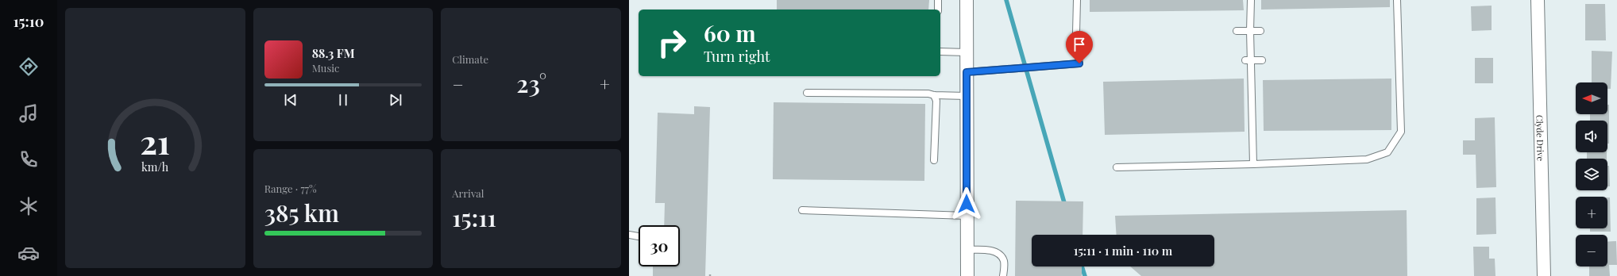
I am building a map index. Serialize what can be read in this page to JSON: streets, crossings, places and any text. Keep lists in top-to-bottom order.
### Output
{
  "streets": {
    "street": ["Clyde Drive"]
  },
  "north": "left",
  "page": {
    "tabs": "15:10",
    "tile": [
      "Climate",
      ["Range · 77%", "385 km"],
      ["Arrival", "15:11"]
    ],
    "turn": ["60 m", "Turn right"],
    "song": ["88.3 FM", "Music"],
    "heat": ["−", "23°", "+"],
    "map_buttons": ["+", "−"],
    "limit": "30",
    "trip": "15:11 · 1 min · 110 m",
    "gauge": ["21", "km/h"]
  }
}
